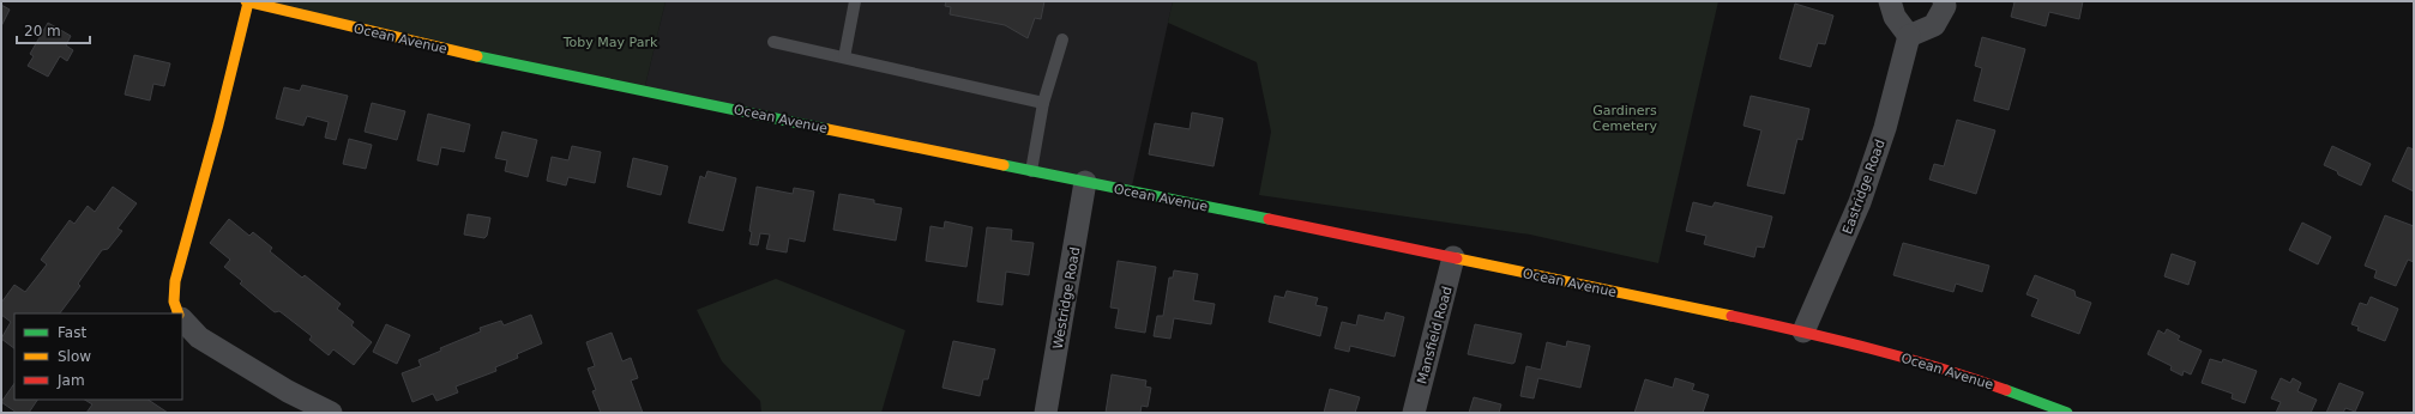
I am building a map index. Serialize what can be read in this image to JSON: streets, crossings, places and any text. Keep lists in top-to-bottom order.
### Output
{
  "streets": {
    "main road": ["Ocean Avenue"],
    "street": ["Eastridge Road", "Westridge Road", "Mansfield Road"]
  },
  "crossings": [
    ["Ocean Avenue", "Eastridge Road"],
    ["Ocean Avenue", "Westridge Road"],
    ["Ocean Avenue", "Mansfield Road"]
  ],
  "parks": ["Toby May Park", "Gardiners Cemetery"],
  "legend": ["Fast", "Slow", "Jam"],
  "scale_bar": "20 m"
}
